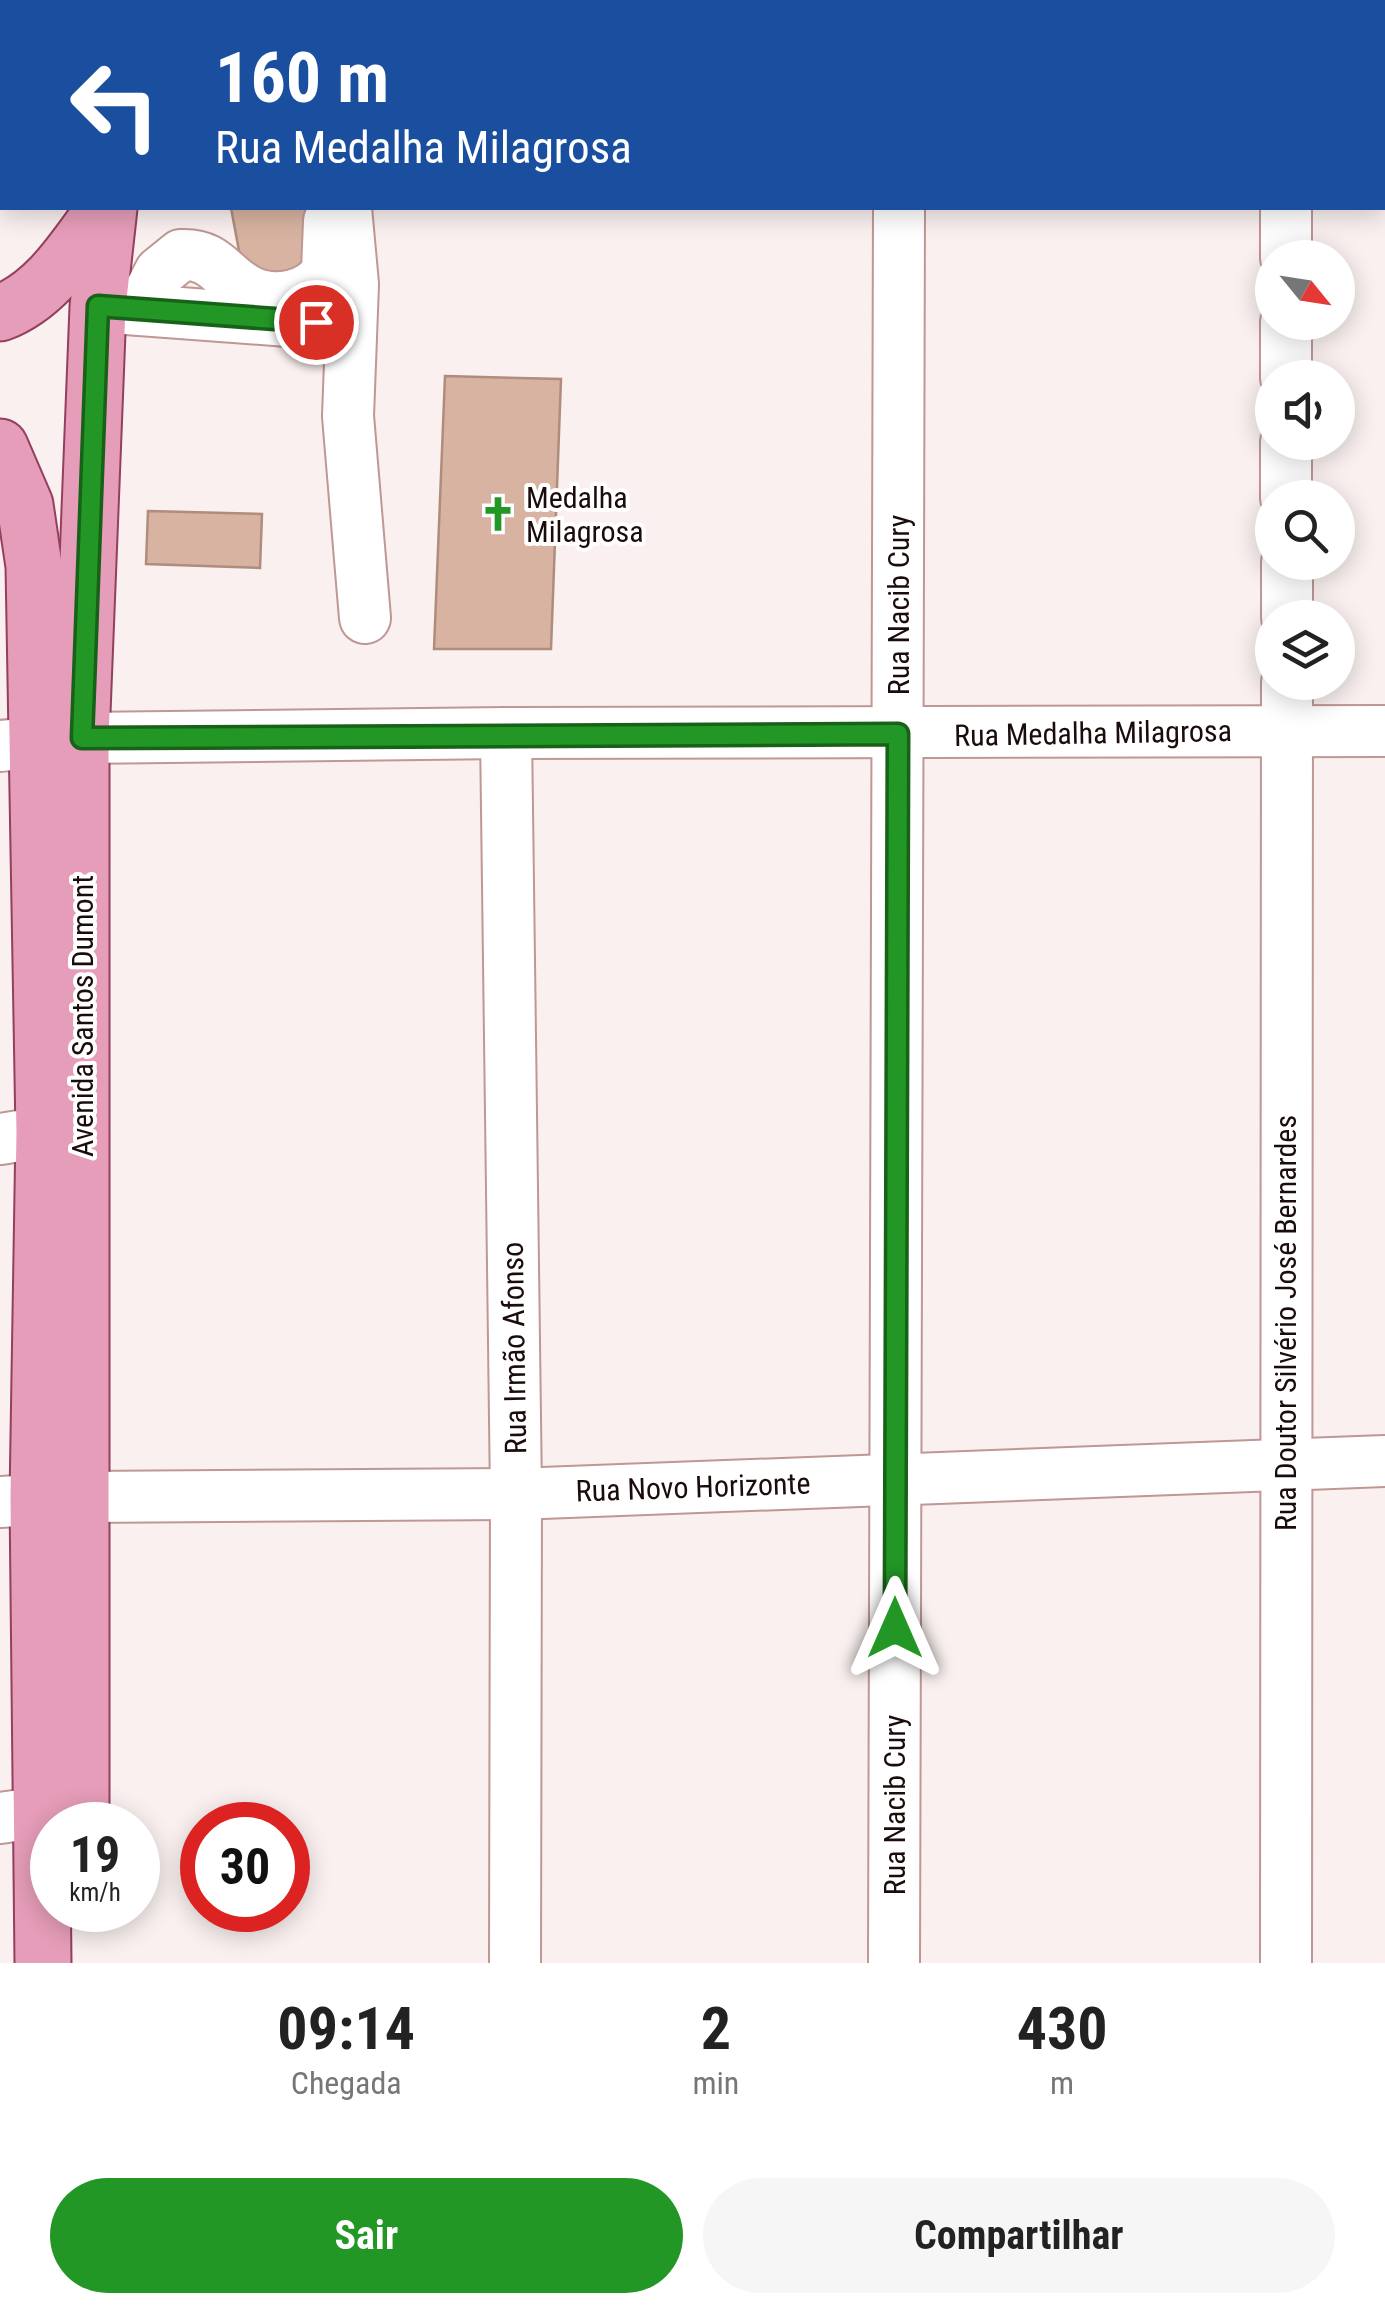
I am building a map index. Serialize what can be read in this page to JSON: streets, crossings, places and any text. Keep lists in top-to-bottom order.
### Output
{
  "streets": {
    "main road": ["Avenida Santos Dumont"],
    "street": [
      "Rua Nacib Cury",
      "Rua Medalha Milagrosa",
      "Rua Doutor Silvério José Bernardes",
      "Rua Irmão Afonso",
      "Rua Novo Horizonte"
    ]
  },
  "crossings": [
    ["Rua Nacib Cury", "Rua Medalha Milagrosa"],
    ["Rua Nacib Cury", "Rua Novo Horizonte"],
    ["Rua Medalha Milagrosa", "Avenida Santos Dumont"],
    ["Rua Medalha Milagrosa", "Rua Doutor Silvério José Bernardes"],
    ["Rua Medalha Milagrosa", "Rua Irmão Afonso"],
    ["Avenida Santos Dumont", "Rua Novo Horizonte"],
    ["Rua Doutor Silvério José Bernardes", "Rua Novo Horizonte"],
    ["Rua Irmão Afonso", "Rua Novo Horizonte"]
  ],
  "places": {
    "church": ["Medalha Milagrosa"]
  },
  "north": "bottom right",
  "page": {
    "turn": ["160 m", "Rua Medalha Milagrosa"],
    "speed": "19 km/h",
    "limit": "30",
    "eta": [
      "09:14",
      "Chegada",
      "2",
      "min",
      "430",
      "m"
    ],
    "buttons": ["Sair", "Compartilhar"]
  }
}
